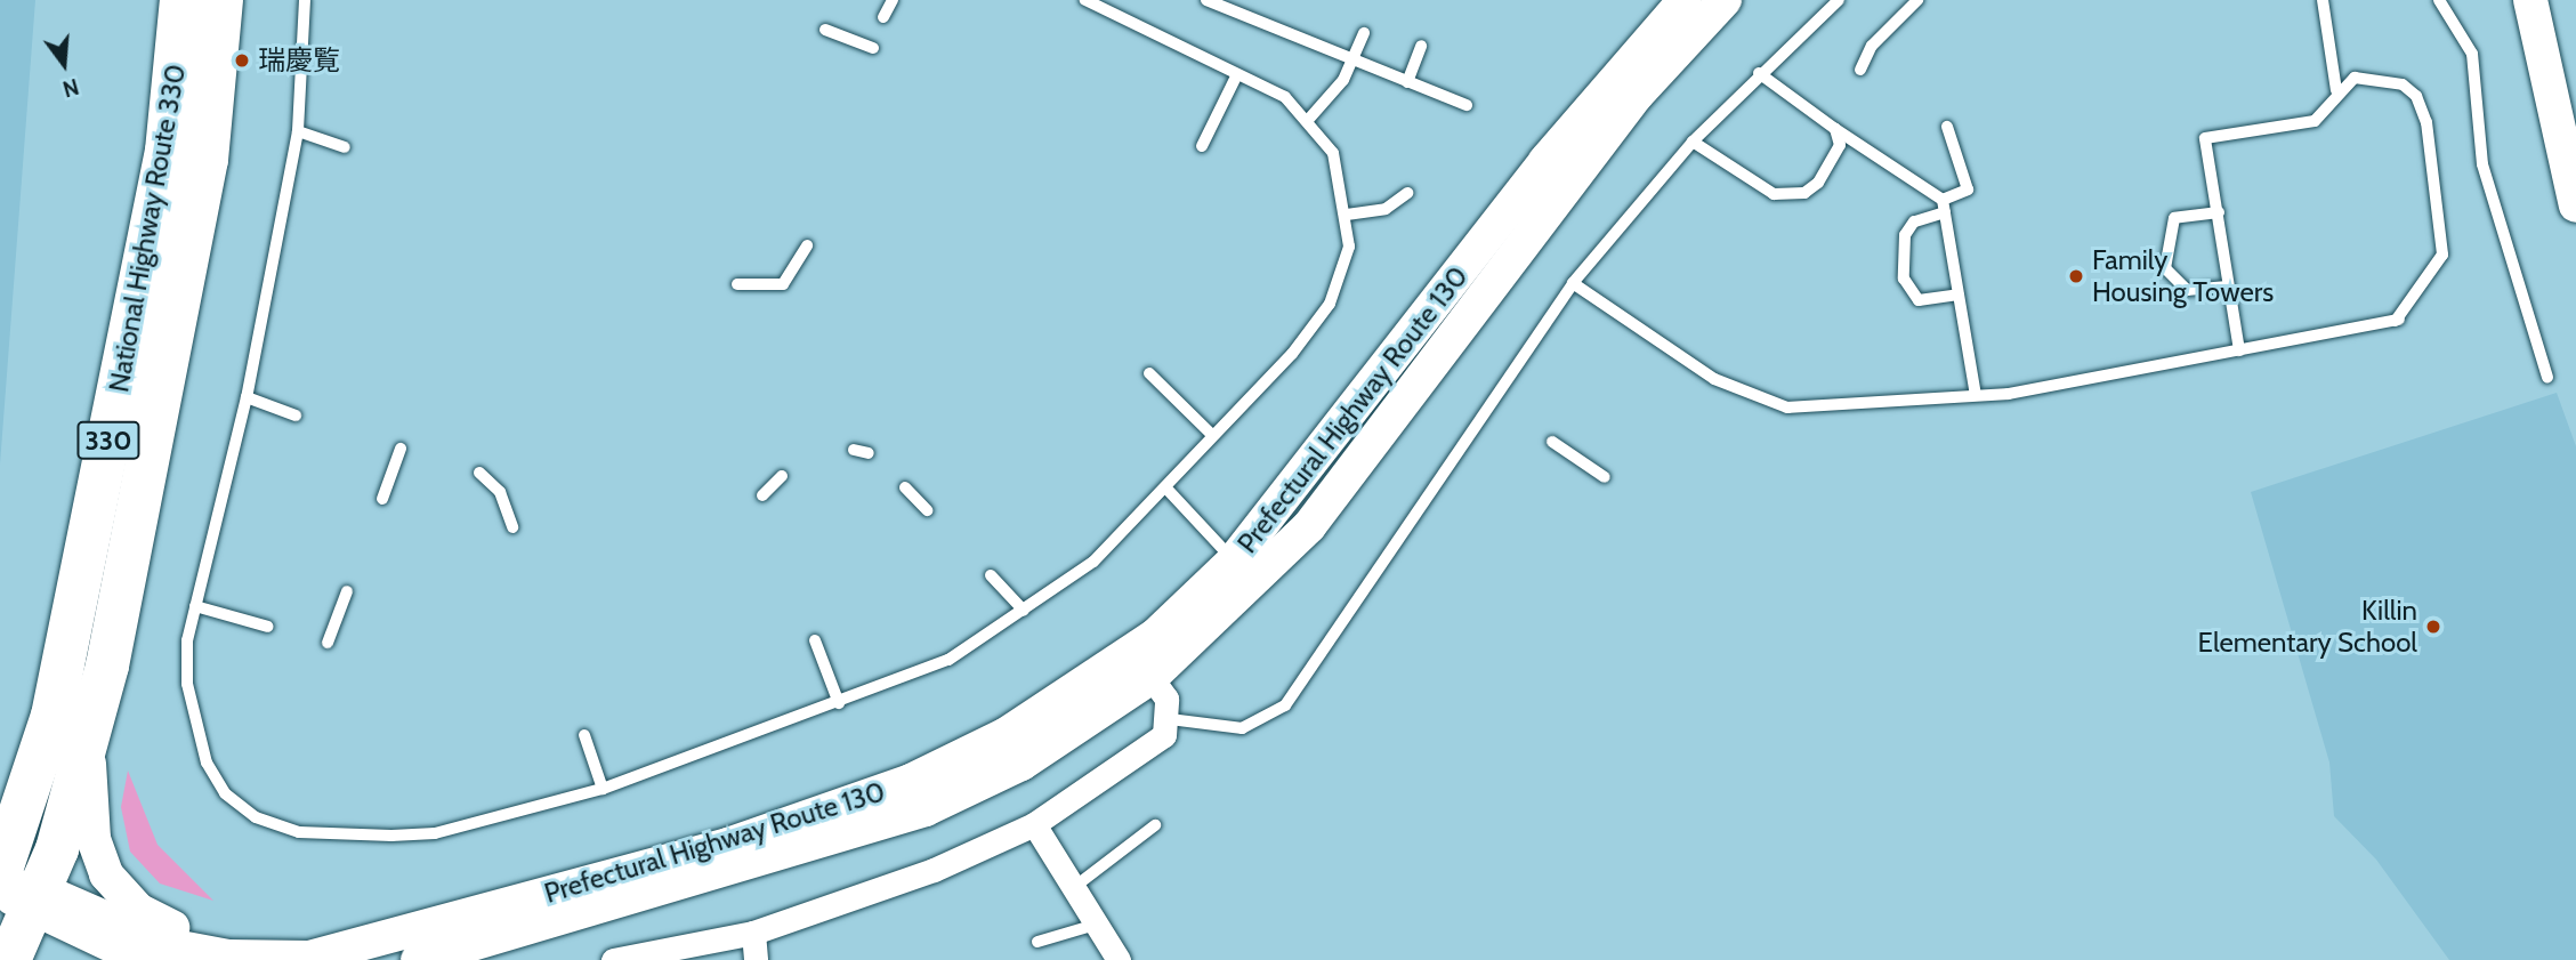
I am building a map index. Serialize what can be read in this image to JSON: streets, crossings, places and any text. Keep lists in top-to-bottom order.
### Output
{
  "streets": {
    "highway": ["National Highway Route 330", "330"],
    "main road": ["Prefectural Highway Route 130"]
  },
  "crossings": [
    ["National Highway Route 330", "Prefectural Highway Route 130"]
  ],
  "places": ["瑞慶覧", "Family Housing Towers", "Killin Elementary School"],
  "north": "bottom"
}
